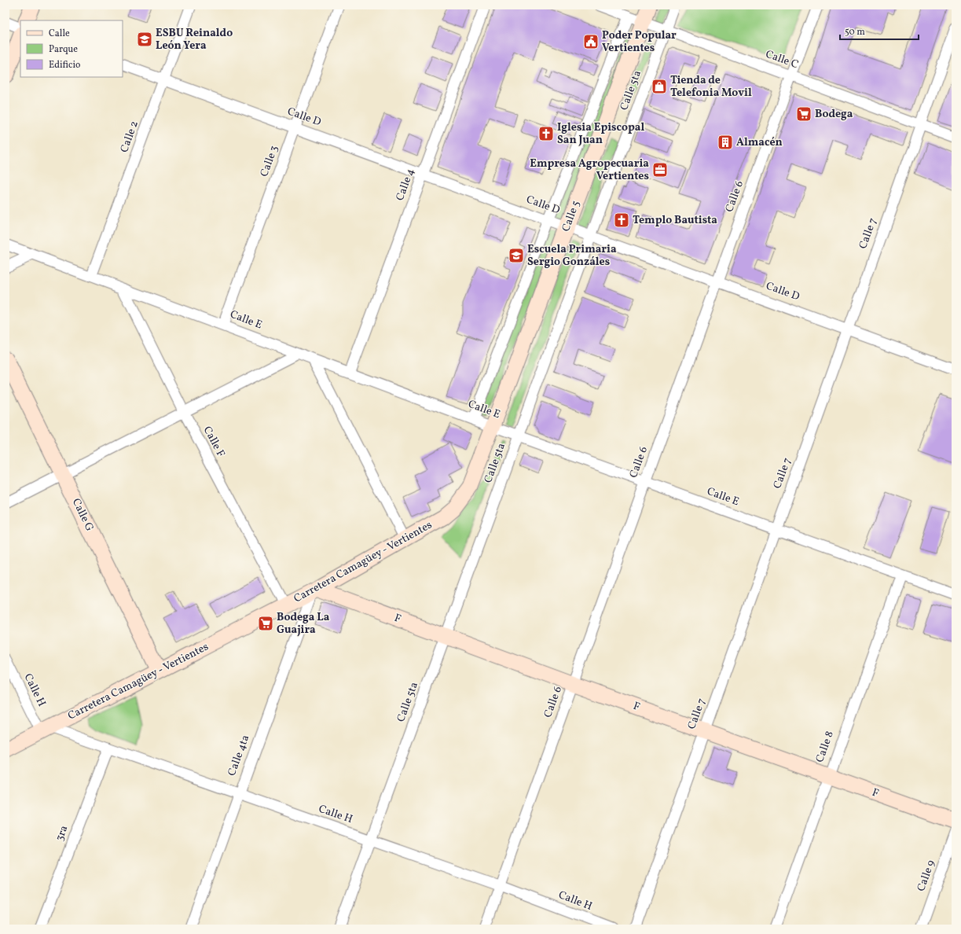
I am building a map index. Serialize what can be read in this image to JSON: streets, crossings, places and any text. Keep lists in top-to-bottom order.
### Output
{
  "streets": {
    "street": [
      "Calle C",
      "Calle 5ta",
      "Calle D",
      "Calle 2",
      "Calle 3",
      "Calle 4",
      "Calle 6",
      "Calle 5",
      "Calle 7",
      "Calle E",
      "Calle F",
      "Calle G",
      "Carretera Camagüey - Vertientes",
      "F",
      "Calle H",
      "Calle 8",
      "Calle 4ta",
      "3ra",
      "Calle 9"
    ]
  },
  "crossings": [
    ["Calle C", "Calle 5ta"],
    ["Calle C", "Calle 6"],
    ["Calle C", "Calle 5"],
    ["Calle C", "Calle 7"],
    ["Calle 5ta", "Calle D"],
    ["Calle 5ta", "Calle E"],
    ["Calle 5ta", "F"],
    ["Calle 5ta", "Calle H"],
    ["Calle D", "Calle 2"],
    ["Calle D", "Calle 3"],
    ["Calle D", "Calle 4"],
    ["Calle D", "Calle 6"],
    ["Calle D", "Calle 5"],
    ["Calle D", "Calle 7"],
    ["Calle 2", "Calle E"],
    ["Calle 3", "Calle E"],
    ["Calle 4", "Calle E"],
    ["Calle 6", "Calle E"],
    ["Calle 6", "F"],
    ["Calle 6", "Calle H"],
    ["Calle 5", "Calle E"],
    ["Calle 5", "Carretera Camagüey - Vertientes"],
    ["Calle 7", "Calle E"],
    ["Calle 7", "F"],
    ["Calle E", "Calle F"],
    ["Calle E", "Carretera Camagüey - Vertientes"],
    ["Calle E", "Calle 8"],
    ["Calle F", "Carretera Camagüey - Vertientes"],
    ["Calle G", "Carretera Camagüey - Vertientes"],
    ["Carretera Camagüey - Vertientes", "F"],
    ["Carretera Camagüey - Vertientes", "Calle H"],
    ["Carretera Camagüey - Vertientes", "Calle 4ta"],
    ["F", "Calle 8"],
    ["F", "Calle 4ta"],
    ["Calle H", "Calle 4ta"],
    ["Calle H", "3ra"]
  ],
  "places": {
    "school or university": ["ESBU Reinaldo León Yera", "Escuela Primaria Sergio Gonzáles"],
    "public building": ["Poder Popular Vertientes"],
    "shop": ["Tienda de Telefonia Movil"],
    "supermarket": ["Bodega", "Bodega La Guajira"],
    "church": ["Iglesia Episcopal San Juan", "Templo Bautista"],
    "building": ["Almacén"],
    "office": ["Empresa Agropecuaria Vertientes"]
  },
  "legend": ["Calle", "Parque", "Edificio"],
  "scale_bar": "50 m"
}
